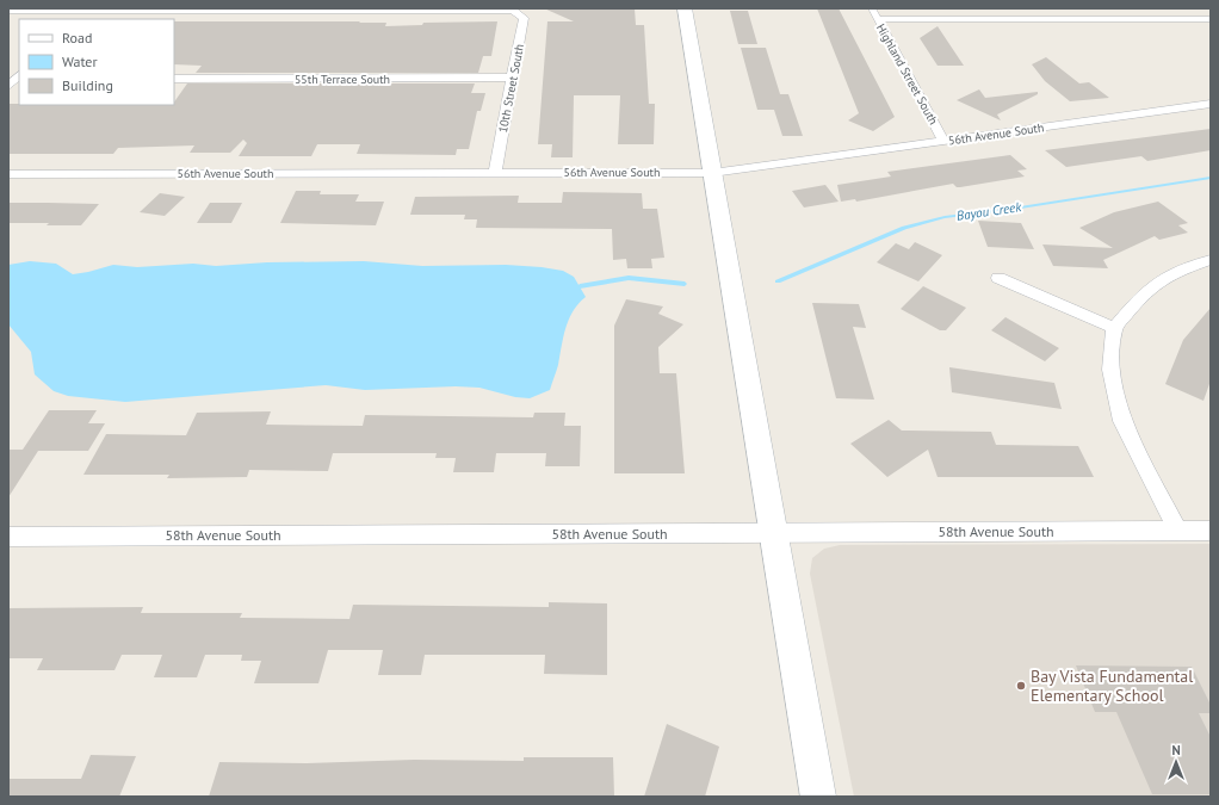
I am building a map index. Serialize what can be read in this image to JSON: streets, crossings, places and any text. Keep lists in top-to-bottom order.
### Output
{
  "streets": {
    "street": [
      "Highland Street South",
      "55th Terrace South",
      "10th Street South",
      "56th Avenue South",
      "58th Avenue South"
    ]
  },
  "crossings": [
    ["Highland Street South", "56th Avenue South"],
    ["55th Terrace South", "10th Street South"],
    ["10th Street South", "56th Avenue South"]
  ],
  "water": ["Bayou Creek"],
  "places": ["Bay Vista Fundamental Elementary School"],
  "legend": ["Road", "Water", "Building"],
  "north": "top"
}
